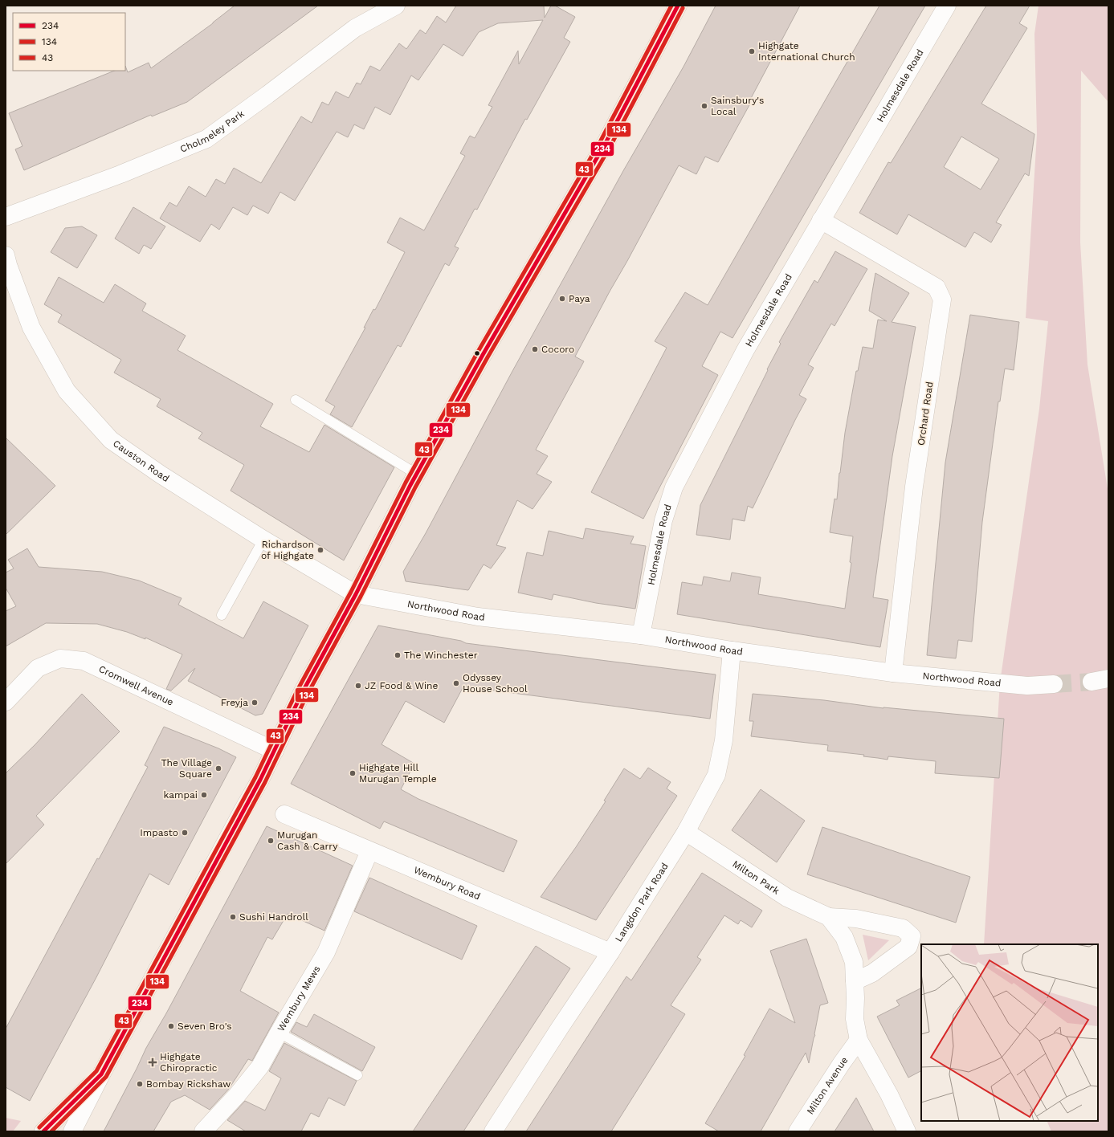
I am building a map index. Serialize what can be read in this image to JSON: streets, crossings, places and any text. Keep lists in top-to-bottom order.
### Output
{
  "streets": {
    "main road": [
      "Holmesdale Road",
      "Cholmeley Park",
      "Orchard Road",
      "Causton Road",
      "Northwood Road",
      "Cromwell Avenue",
      "Milton Park",
      "Wembury Road",
      "Langdon Park Road",
      "Wembury Mews",
      "Milton Avenue"
    ]
  },
  "crossings": [
    ["Holmesdale Road", "Orchard Road"],
    ["Holmesdale Road", "Northwood Road"],
    ["Orchard Road", "Northwood Road"],
    ["Causton Road", "Northwood Road"],
    ["Northwood Road", "Langdon Park Road"],
    ["Milton Park", "Langdon Park Road"],
    ["Milton Park", "Milton Avenue"],
    ["Wembury Road", "Langdon Park Road"],
    ["Wembury Road", "Wembury Mews"]
  ],
  "places": {
    "other": [
      "Highgate International Church",
      "Sainsbury's Local",
      "Paya",
      "Cocoro",
      "Richardson of Highgate",
      "The Winchester",
      "Odyssey House School",
      "JZ Food & Wine",
      "Freyja",
      "The Village Square",
      "Highgate Hill Murugan Temple",
      "kampai",
      "Impasto",
      "Murugan Cash & Carry",
      "Sushi Handroll",
      "Seven Bro's",
      "Bombay Rickshaw"
    ],
    "health": ["Highgate Chiropractic"]
  },
  "lines": ["transit line 234", "transit line 43", "transit line 134"],
  "legend": ["234", "134", "43"]
}
